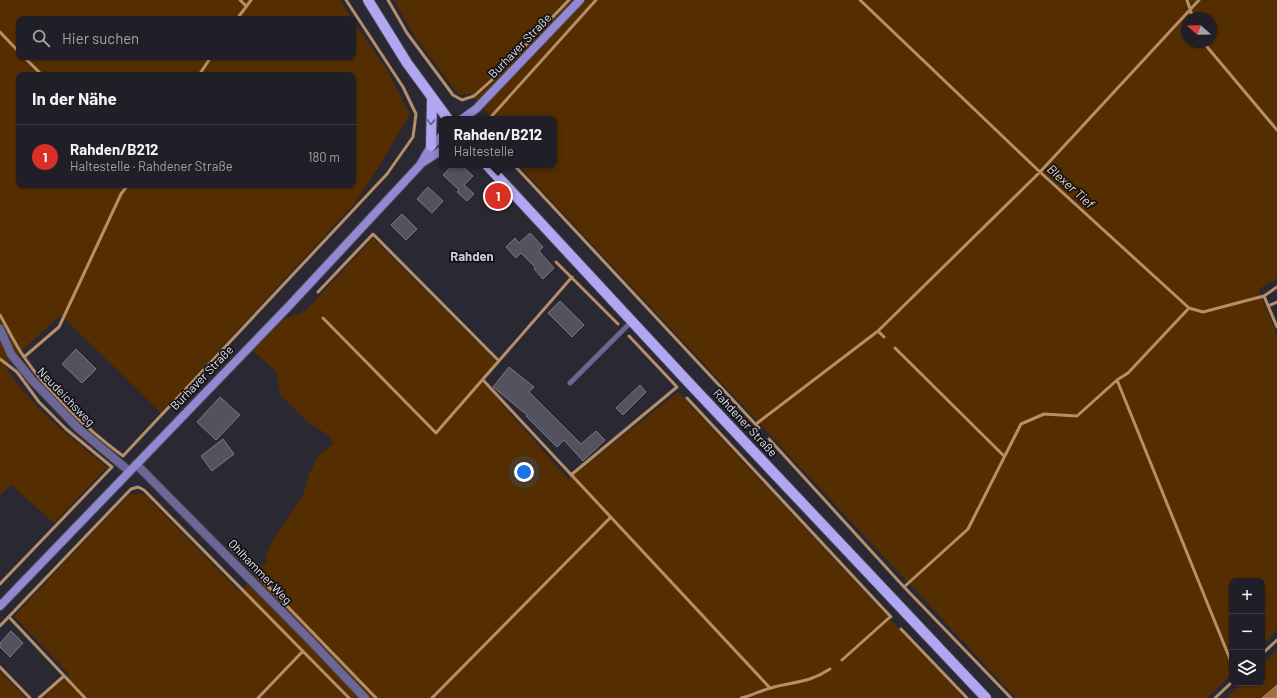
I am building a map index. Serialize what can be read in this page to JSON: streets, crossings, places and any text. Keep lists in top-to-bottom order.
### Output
{
  "streets": {
    "main road": ["Burhaver Straße", "Rahdener Straße"],
    "street": ["Neudeichsweg", "Ohlhammer Weg"]
  },
  "crossings": [
    ["Burhaver Straße", "Neudeichsweg"],
    ["Burhaver Straße", "Ohlhammer Weg"]
  ],
  "districts": ["Rahden"],
  "water": ["Blexer Tief"],
  "north": "left",
  "page": {
    "search": "Hier suchen",
    "heading": "In der Nähe",
    "popup": ["Rahden/B212", "Haltestelle"],
    "list": [
      {
        "mark": "1",
        "name": "Rahden/B212",
        "note": "Haltestelle · Rahdener Straße",
        "value": "180 m"
      }
    ],
    "pins": "1",
    "map_buttons": ["+", "−"]
  }
}
